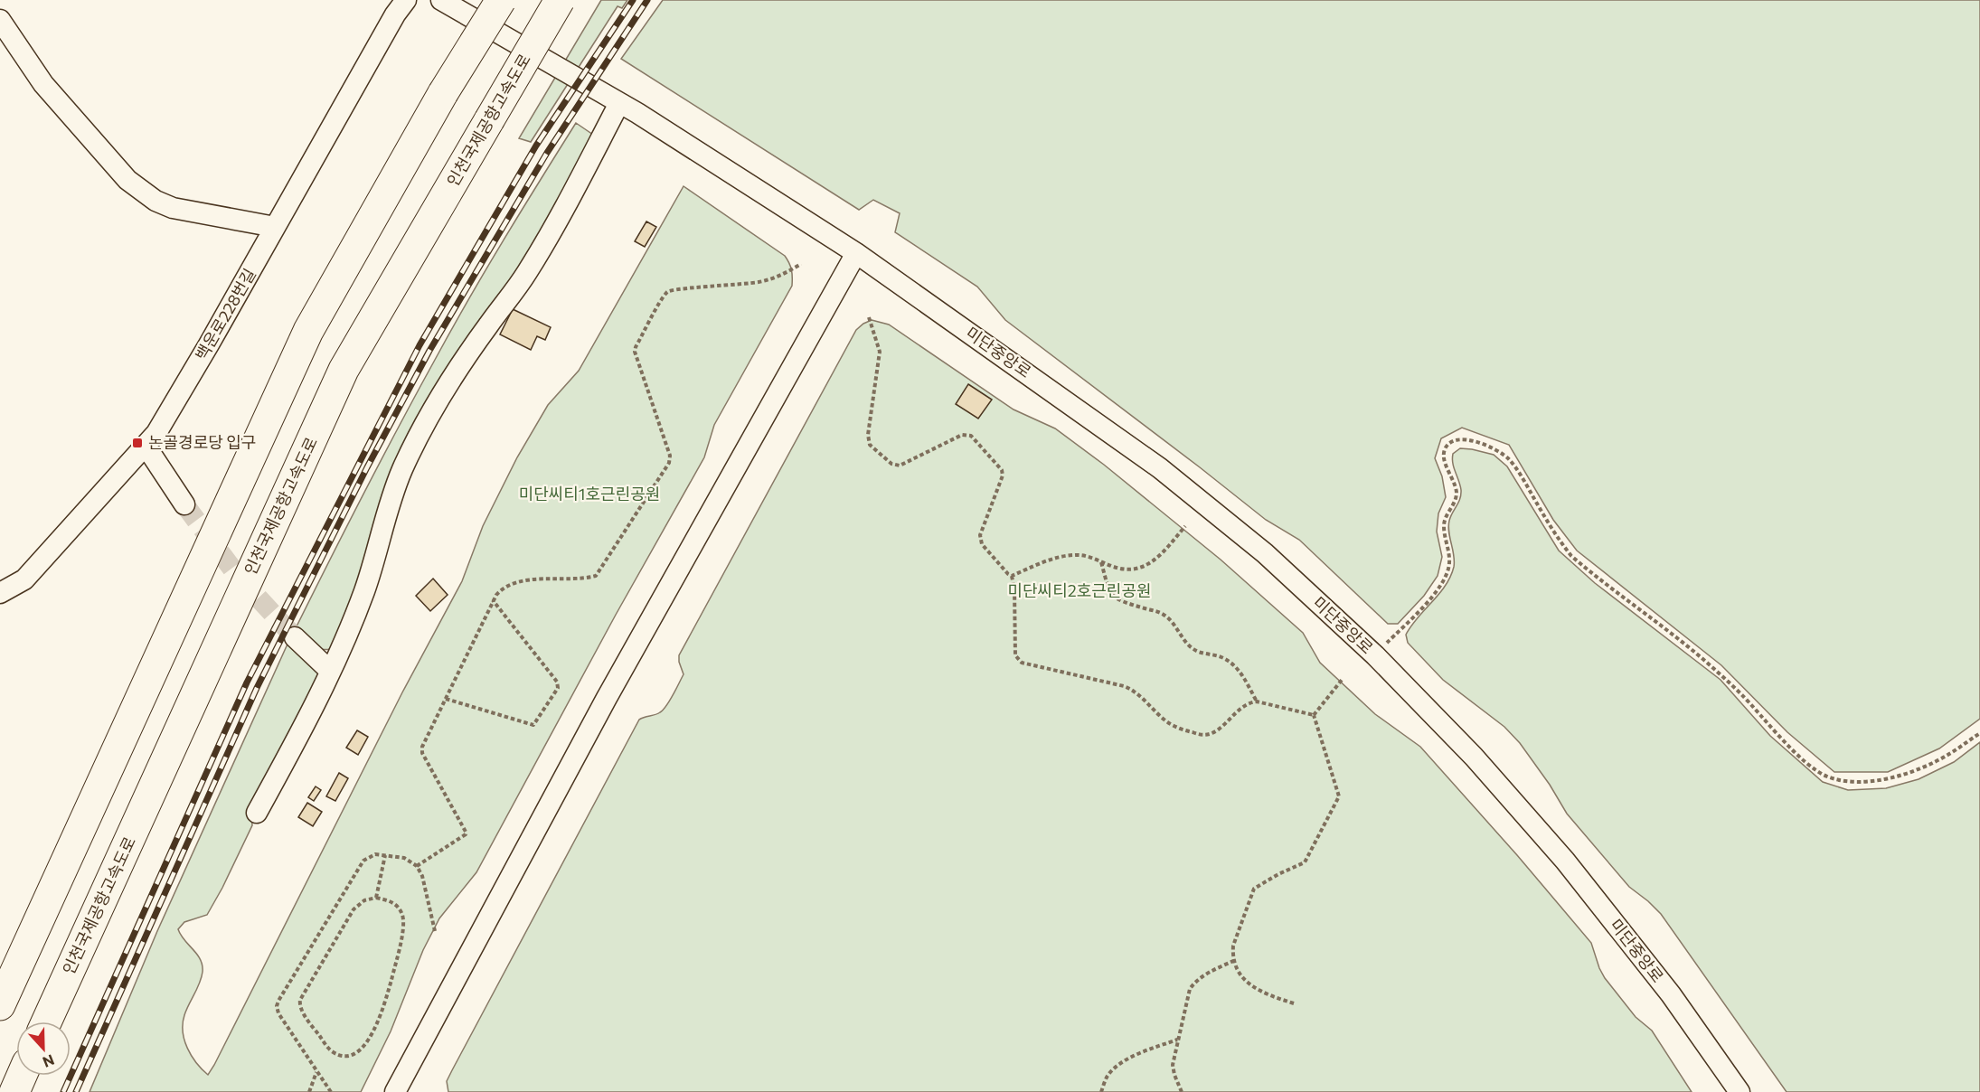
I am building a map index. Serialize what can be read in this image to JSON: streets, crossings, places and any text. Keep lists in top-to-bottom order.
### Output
{
  "streets": {
    "highway": ["인천국제공항고속도로"],
    "street": ["백운로228번길", "미단중앙로"]
  },
  "parks": ["미단씨티1호근린공원", "미단씨티2호근린공원"],
  "places": {
    "transit": ["논골경로당 입구"]
  },
  "north": "bottom"
}
